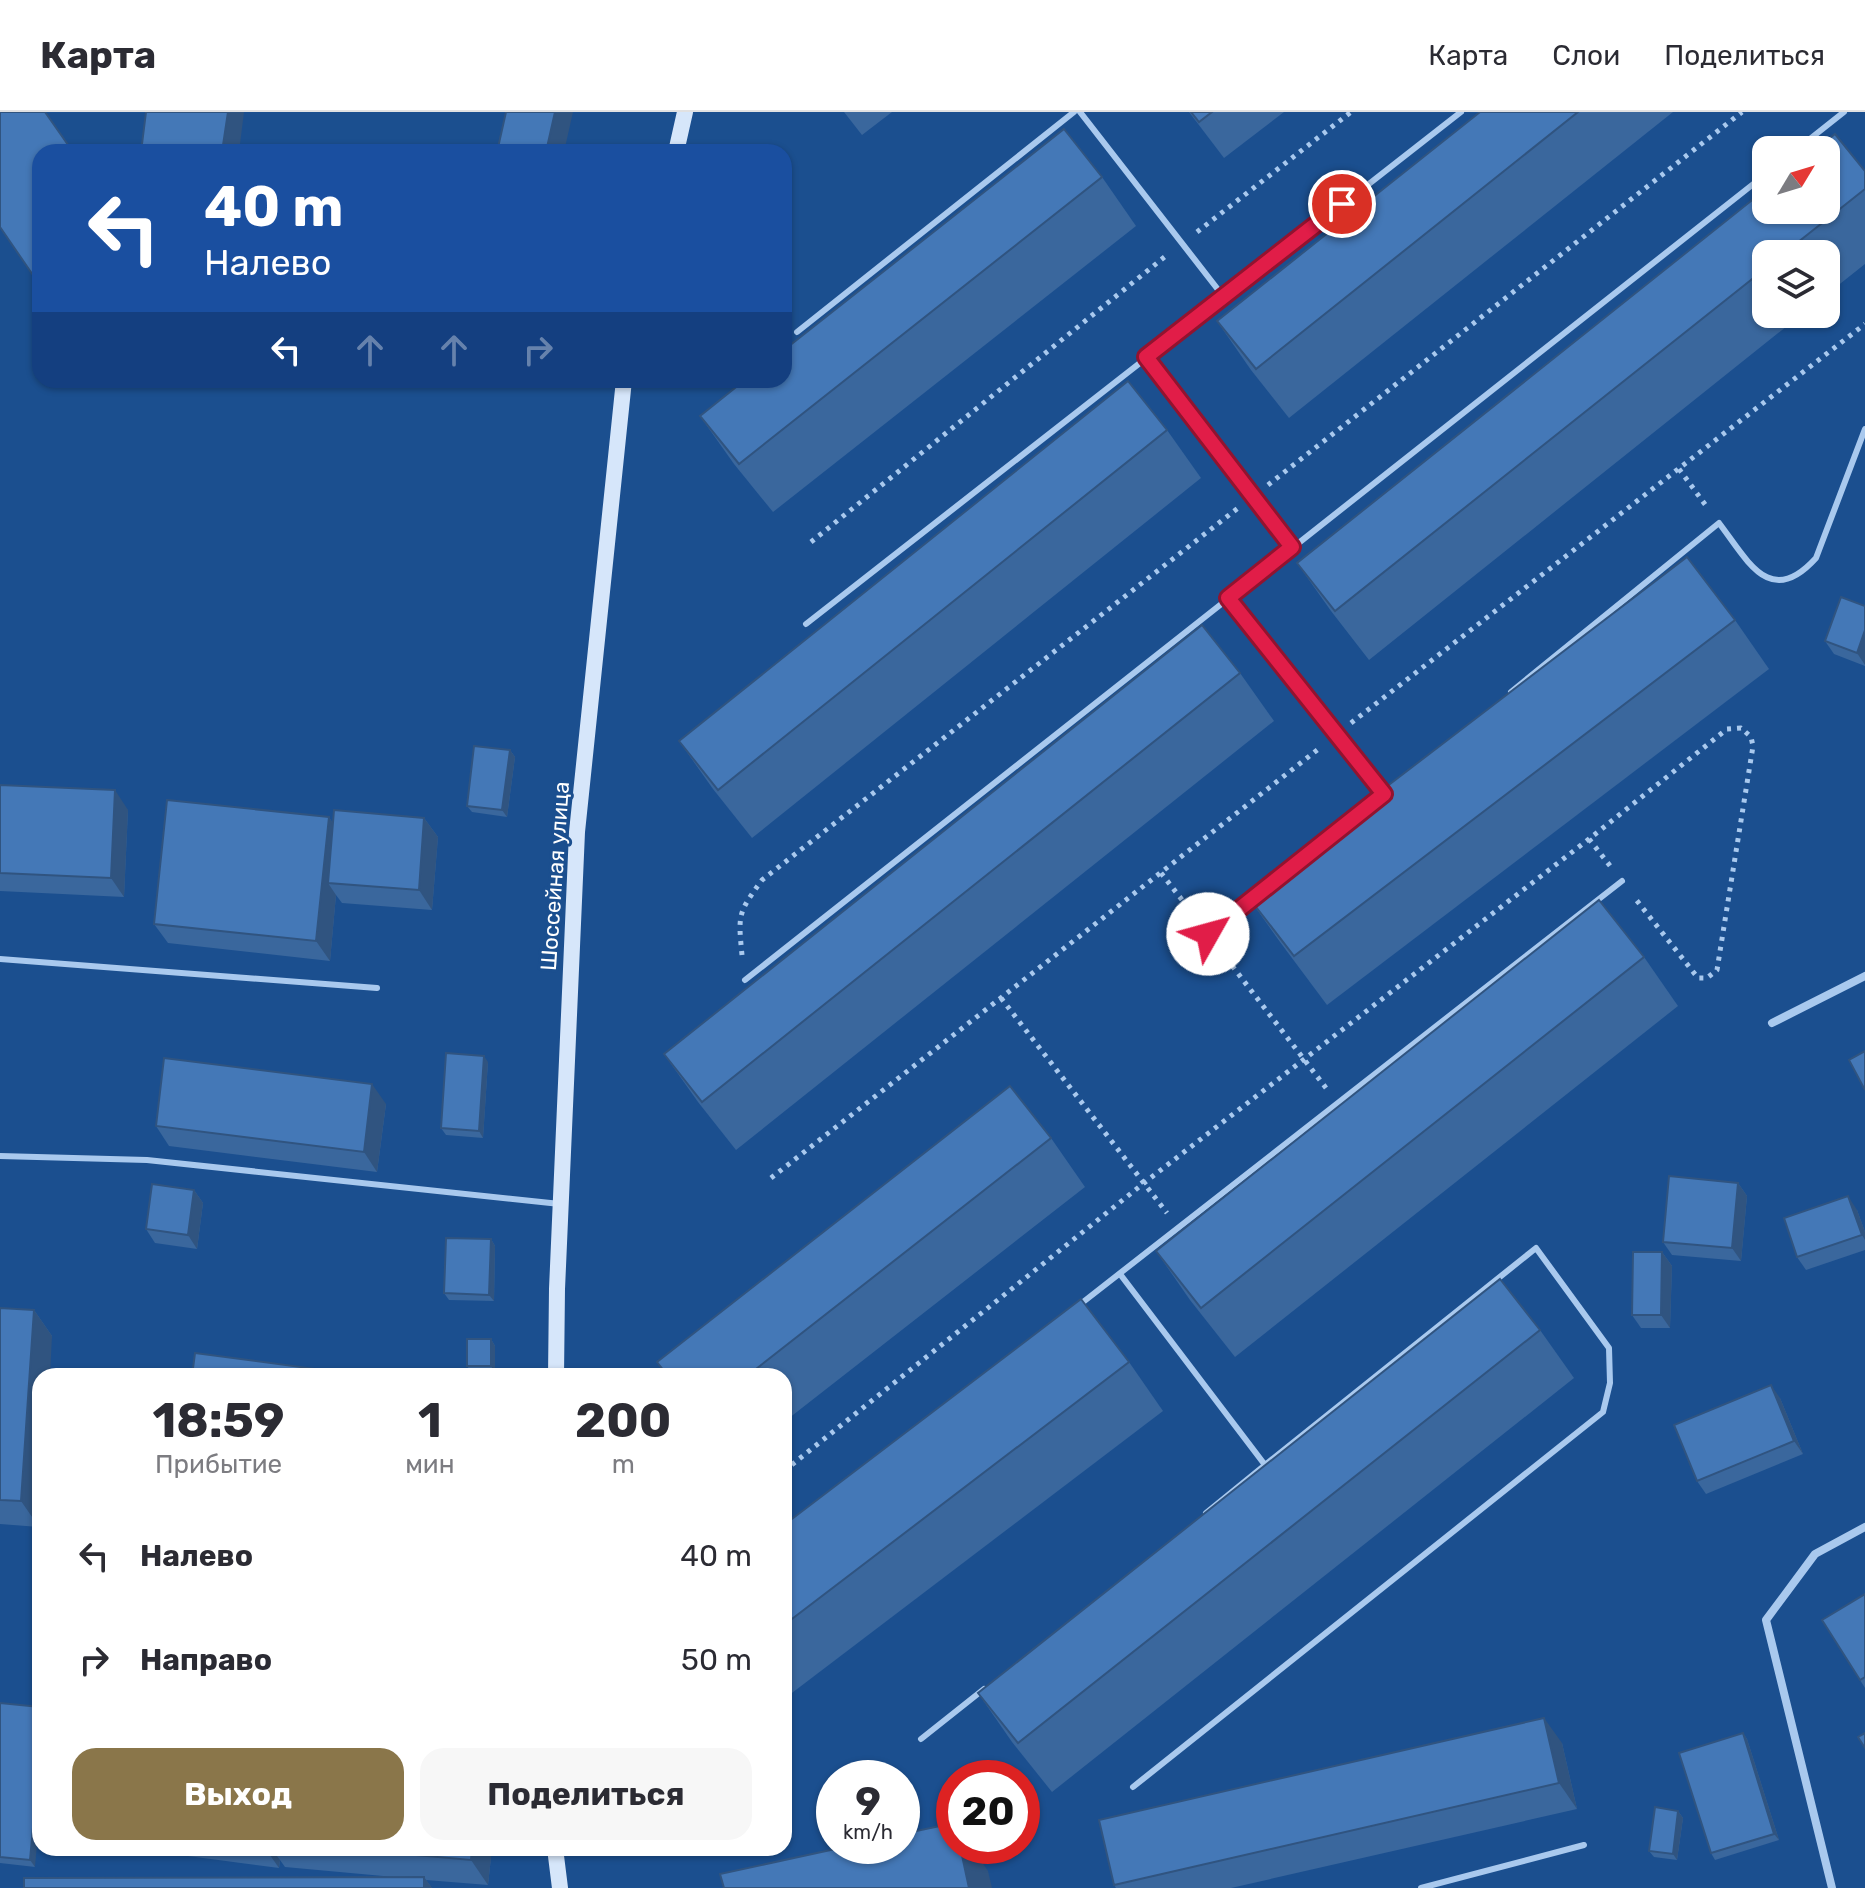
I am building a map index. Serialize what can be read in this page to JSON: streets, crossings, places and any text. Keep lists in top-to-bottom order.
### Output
{
  "streets": {
    "main road": ["Шоссейная улица"]
  },
  "north": "top right",
  "page": {
    "header": "Карта",
    "nav": ["Карта", "Слои", "Поделиться"],
    "turn": ["40 m", "Налево"],
    "eta": [
      "18:59",
      "Прибытие",
      "1",
      "мин",
      "200",
      "m"
    ],
    "list": [
      {
        "name": "Налево",
        "value": "40 m"
      },
      {
        "name": "Направо",
        "value": "50 m"
      }
    ],
    "buttons": ["Выход", "Поделиться"],
    "speed": "9 km/h",
    "limit": "20"
  }
}
